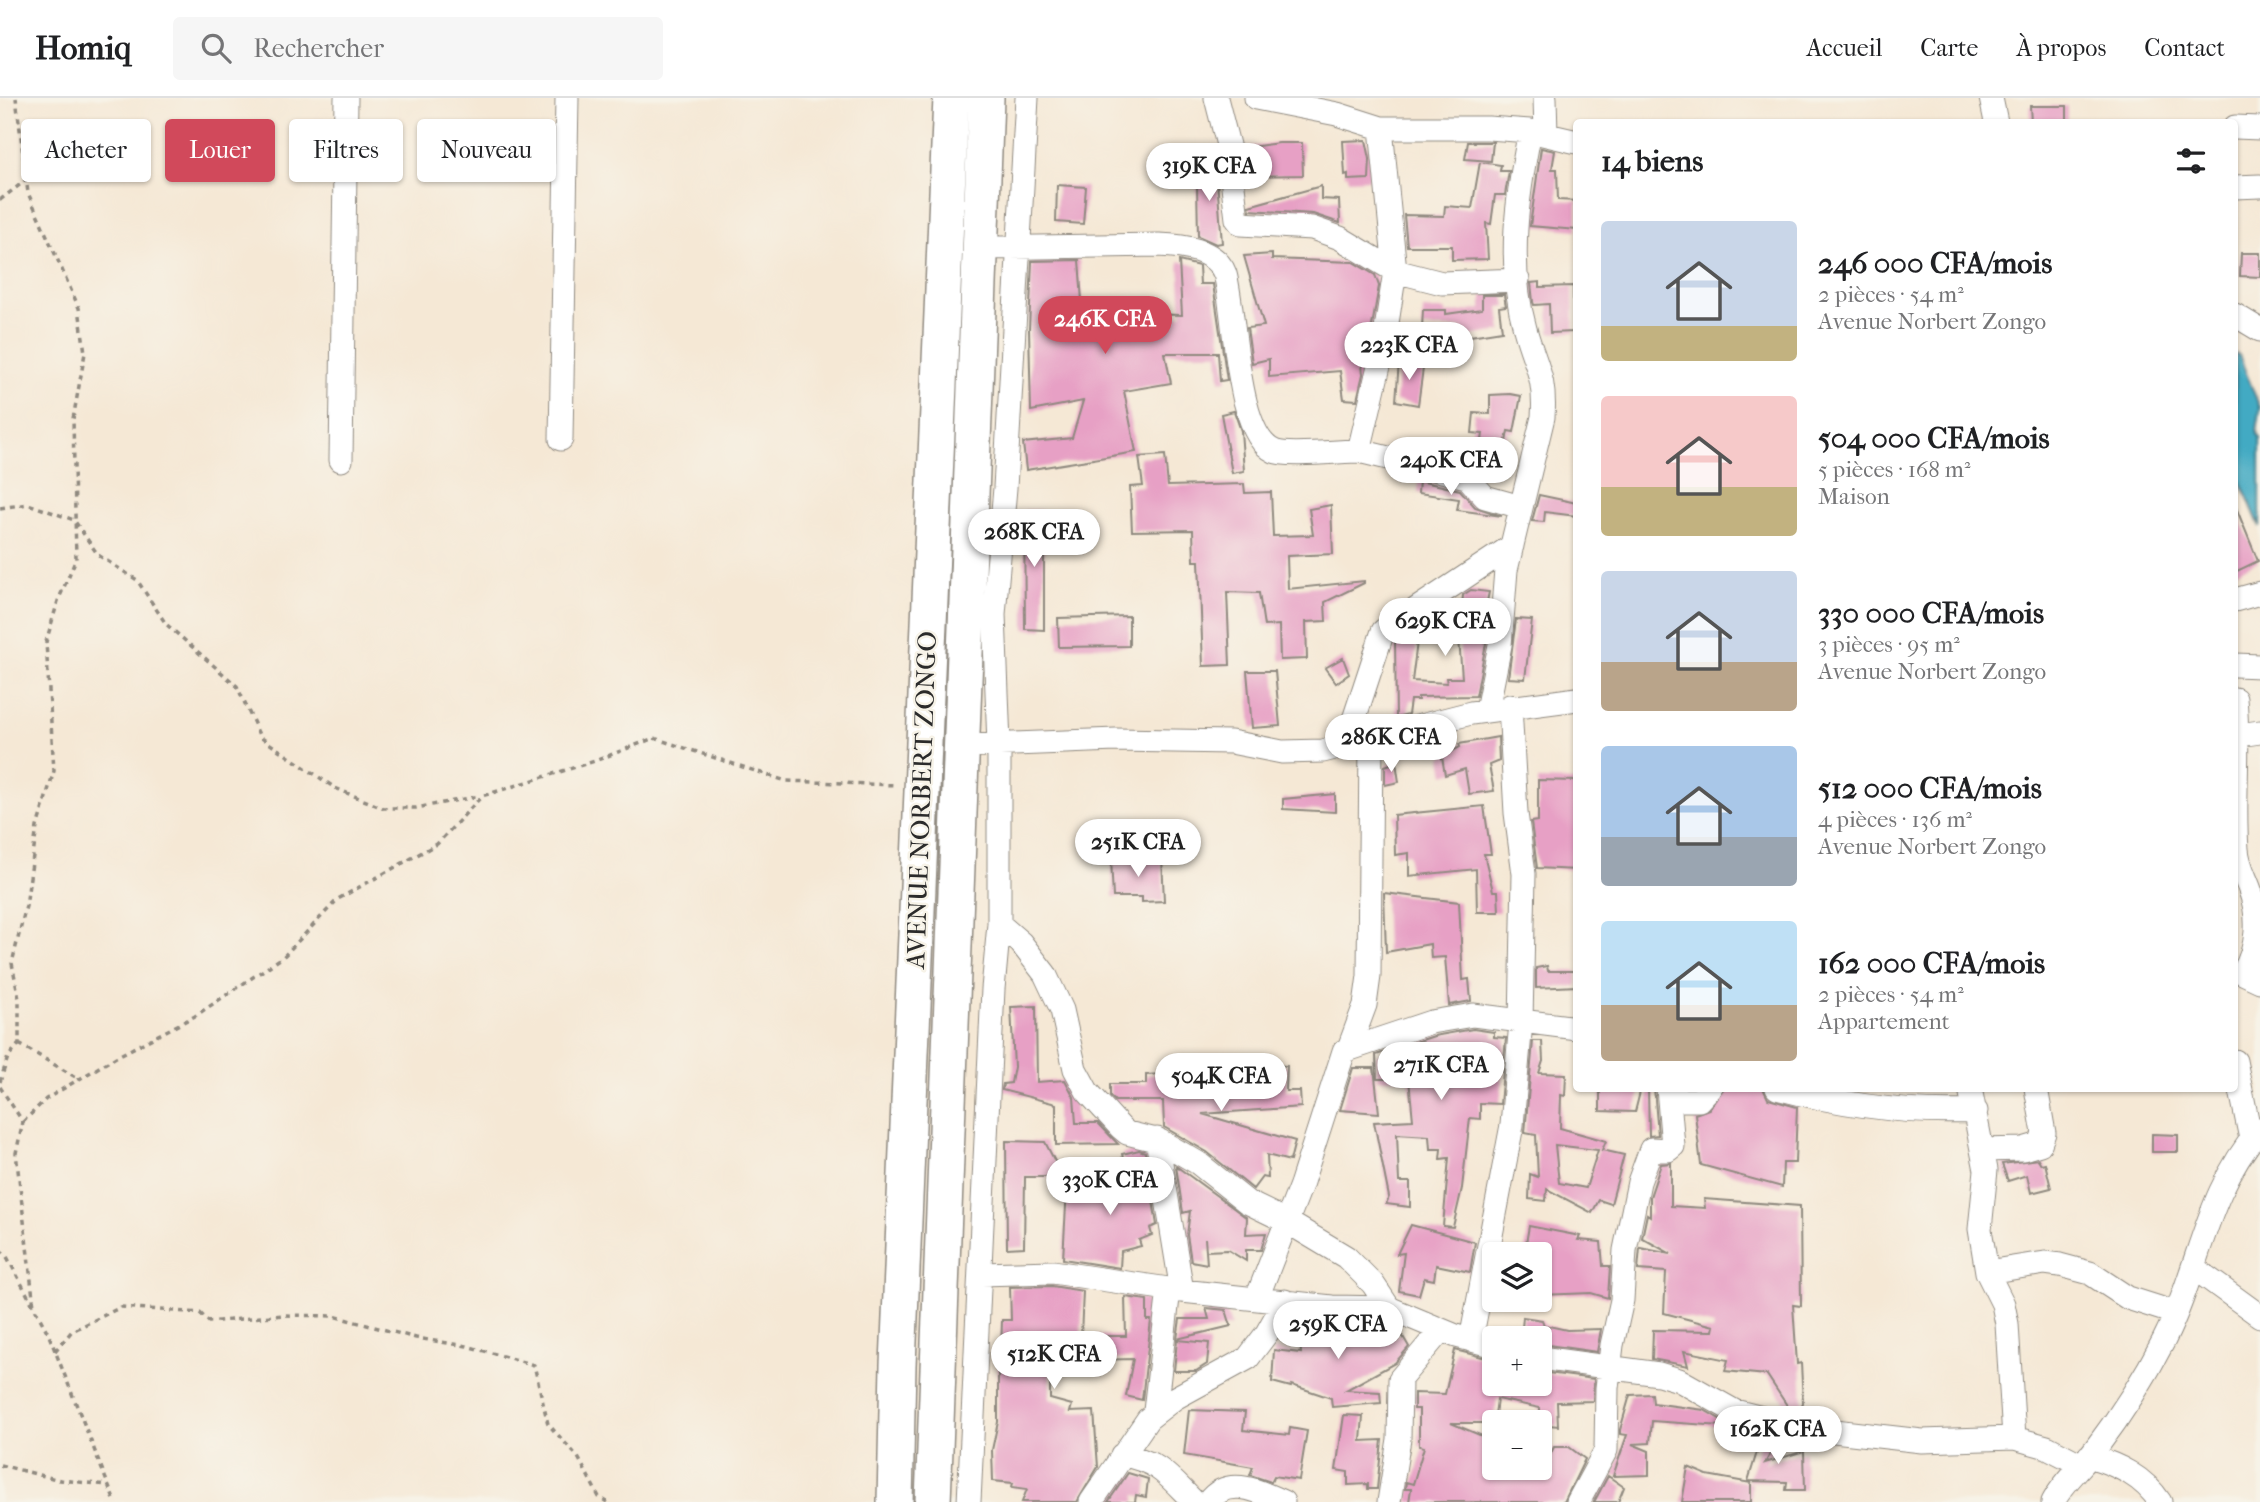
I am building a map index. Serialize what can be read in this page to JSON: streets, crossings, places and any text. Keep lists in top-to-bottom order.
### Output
{
  "streets": {
    "main road": ["AVENUE NORBERT ZONGO"]
  },
  "page": {
    "header": "Homiq",
    "search": "Rechercher",
    "nav": [
      "Accueil",
      "Carte",
      "À propos",
      "Contact"
    ],
    "chip": [
      "Acheter",
      "Louer",
      "Filtres",
      "Nouveau"
    ],
    "heading": "14 biens",
    "price": [
      "319K CFA",
      "246K CFA",
      "223K CFA",
      "240K CFA",
      "268K CFA",
      "629K CFA",
      "286K CFA",
      "251K CFA",
      "271K CFA",
      "504K CFA",
      "330K CFA",
      "259K CFA",
      "512K CFA",
      "162K CFA"
    ],
    "list": [
      {
        "name": "246 000 CFA/mois",
        "note": "2 pièces · 54 m² · Avenue Norbert Zongo"
      },
      {
        "name": "504 000 CFA/mois",
        "note": "5 pièces · 168 m² · Maison"
      },
      {
        "name": "330 000 CFA/mois",
        "note": "3 pièces · 95 m² · Avenue Norbert Zongo"
      },
      {
        "name": "512 000 CFA/mois",
        "note": "4 pièces · 136 m² · Avenue Norbert Zongo"
      },
      {
        "name": "162 000 CFA/mois",
        "note": "2 pièces · 54 m² · Appartement"
      }
    ],
    "map_buttons": ["+", "−"]
  }
}
